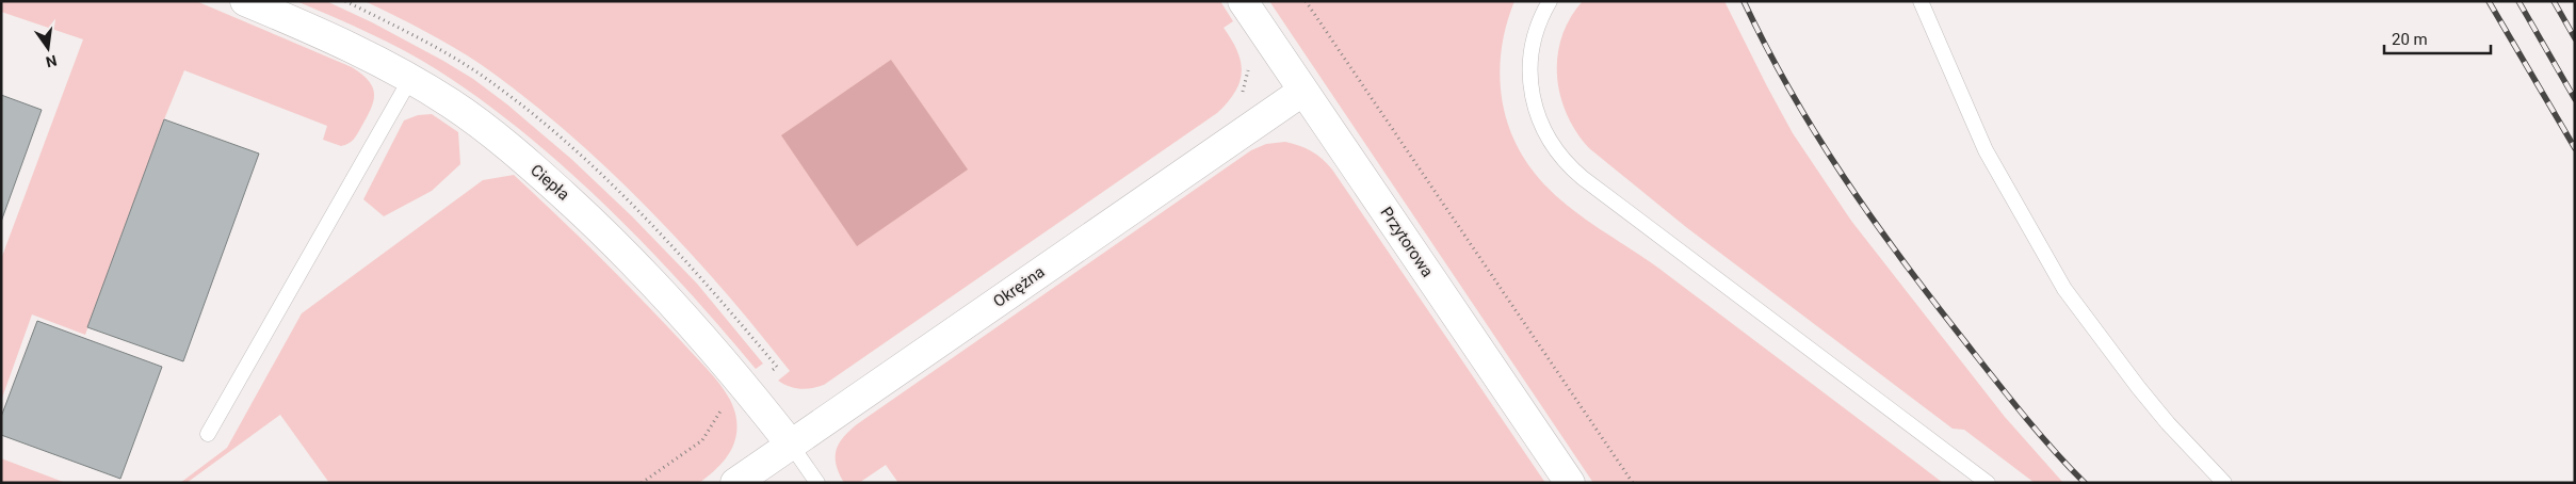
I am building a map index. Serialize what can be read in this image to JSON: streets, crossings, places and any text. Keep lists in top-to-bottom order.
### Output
{
  "streets": {
    "street": ["Ciepła", "Przytorowa", "Okrężna"]
  },
  "crossings": [
    ["Ciepła", "Okrężna"],
    ["Przytorowa", "Okrężna"]
  ],
  "scale_bar": "20 m",
  "north": "bottom"
}
